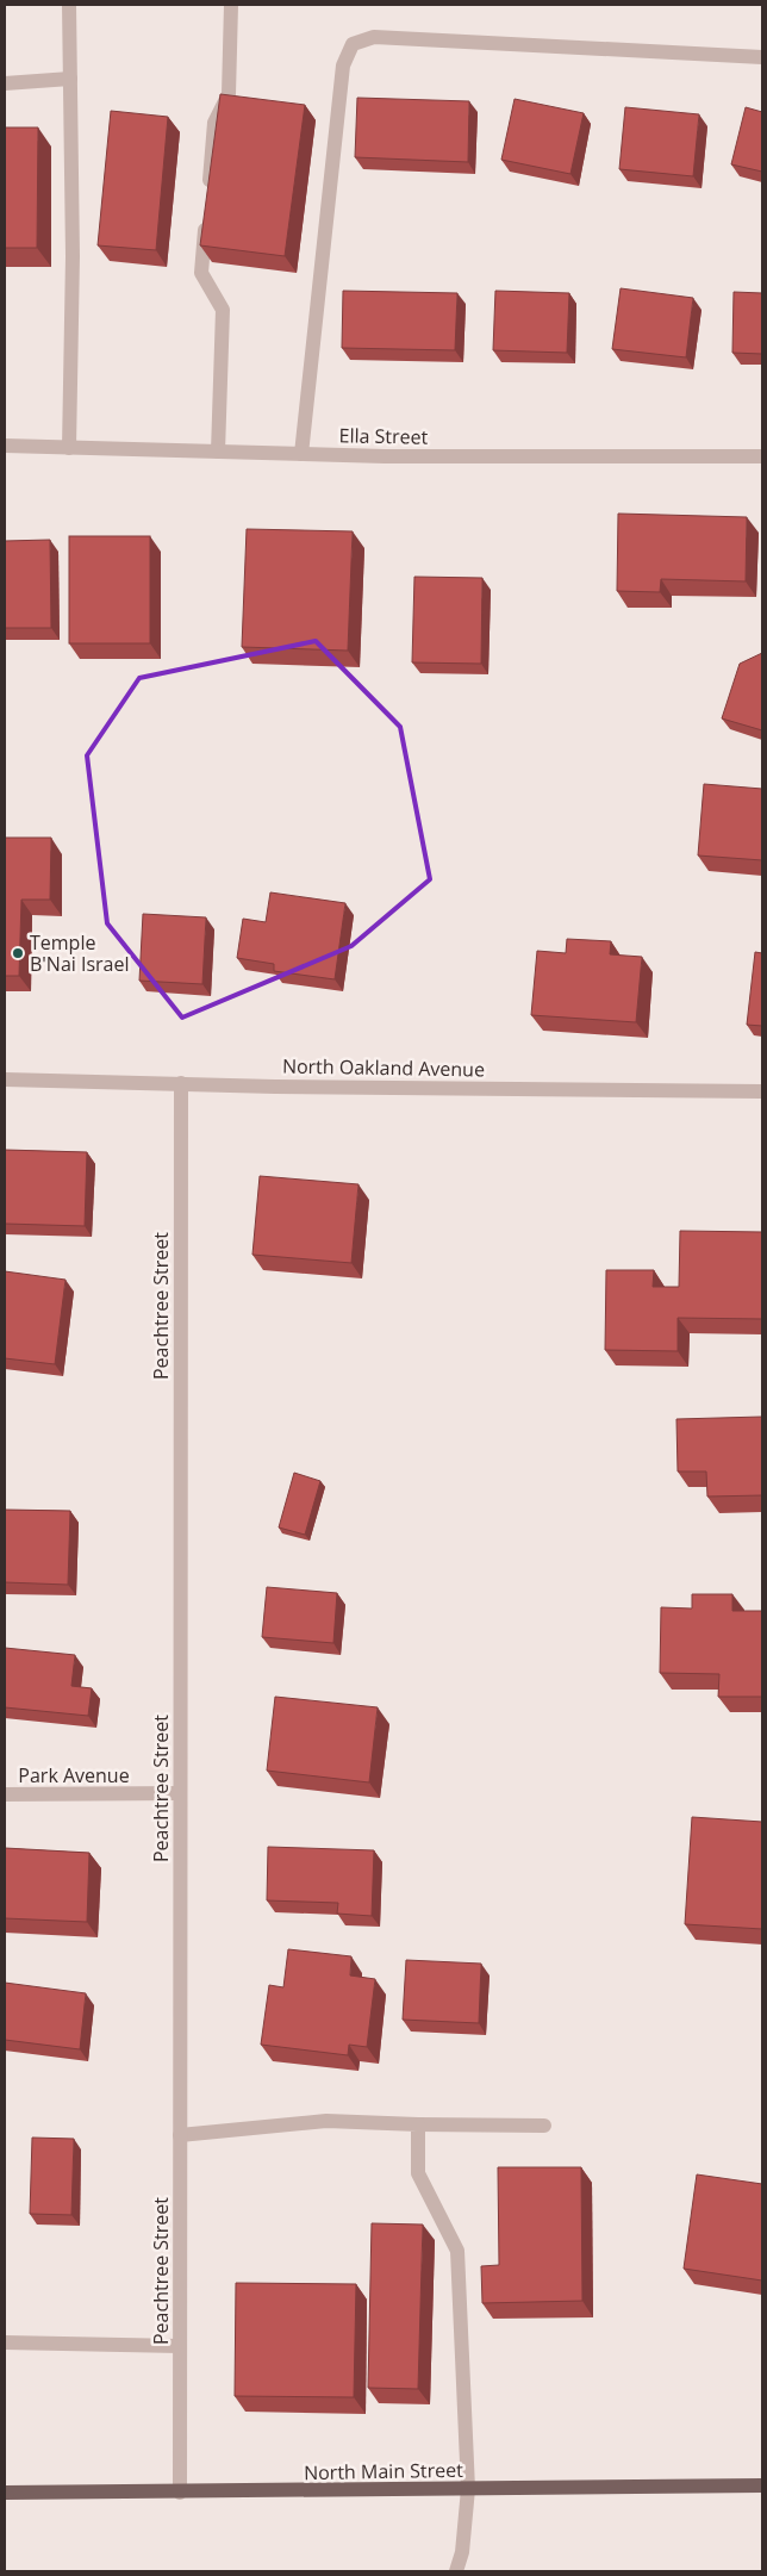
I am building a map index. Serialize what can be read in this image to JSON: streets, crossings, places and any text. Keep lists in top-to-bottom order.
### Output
{
  "streets": {
    "main road": ["North Main Street"],
    "street": [
      "Ella Street",
      "North Oakland Avenue",
      "Peachtree Street",
      "Park Avenue"
    ]
  },
  "crossings": [
    ["North Oakland Avenue", "Peachtree Street"],
    ["Peachtree Street", "Park Avenue"],
    ["Peachtree Street", "North Main Street"]
  ],
  "places": ["Temple B'Nai Israel"]
}
